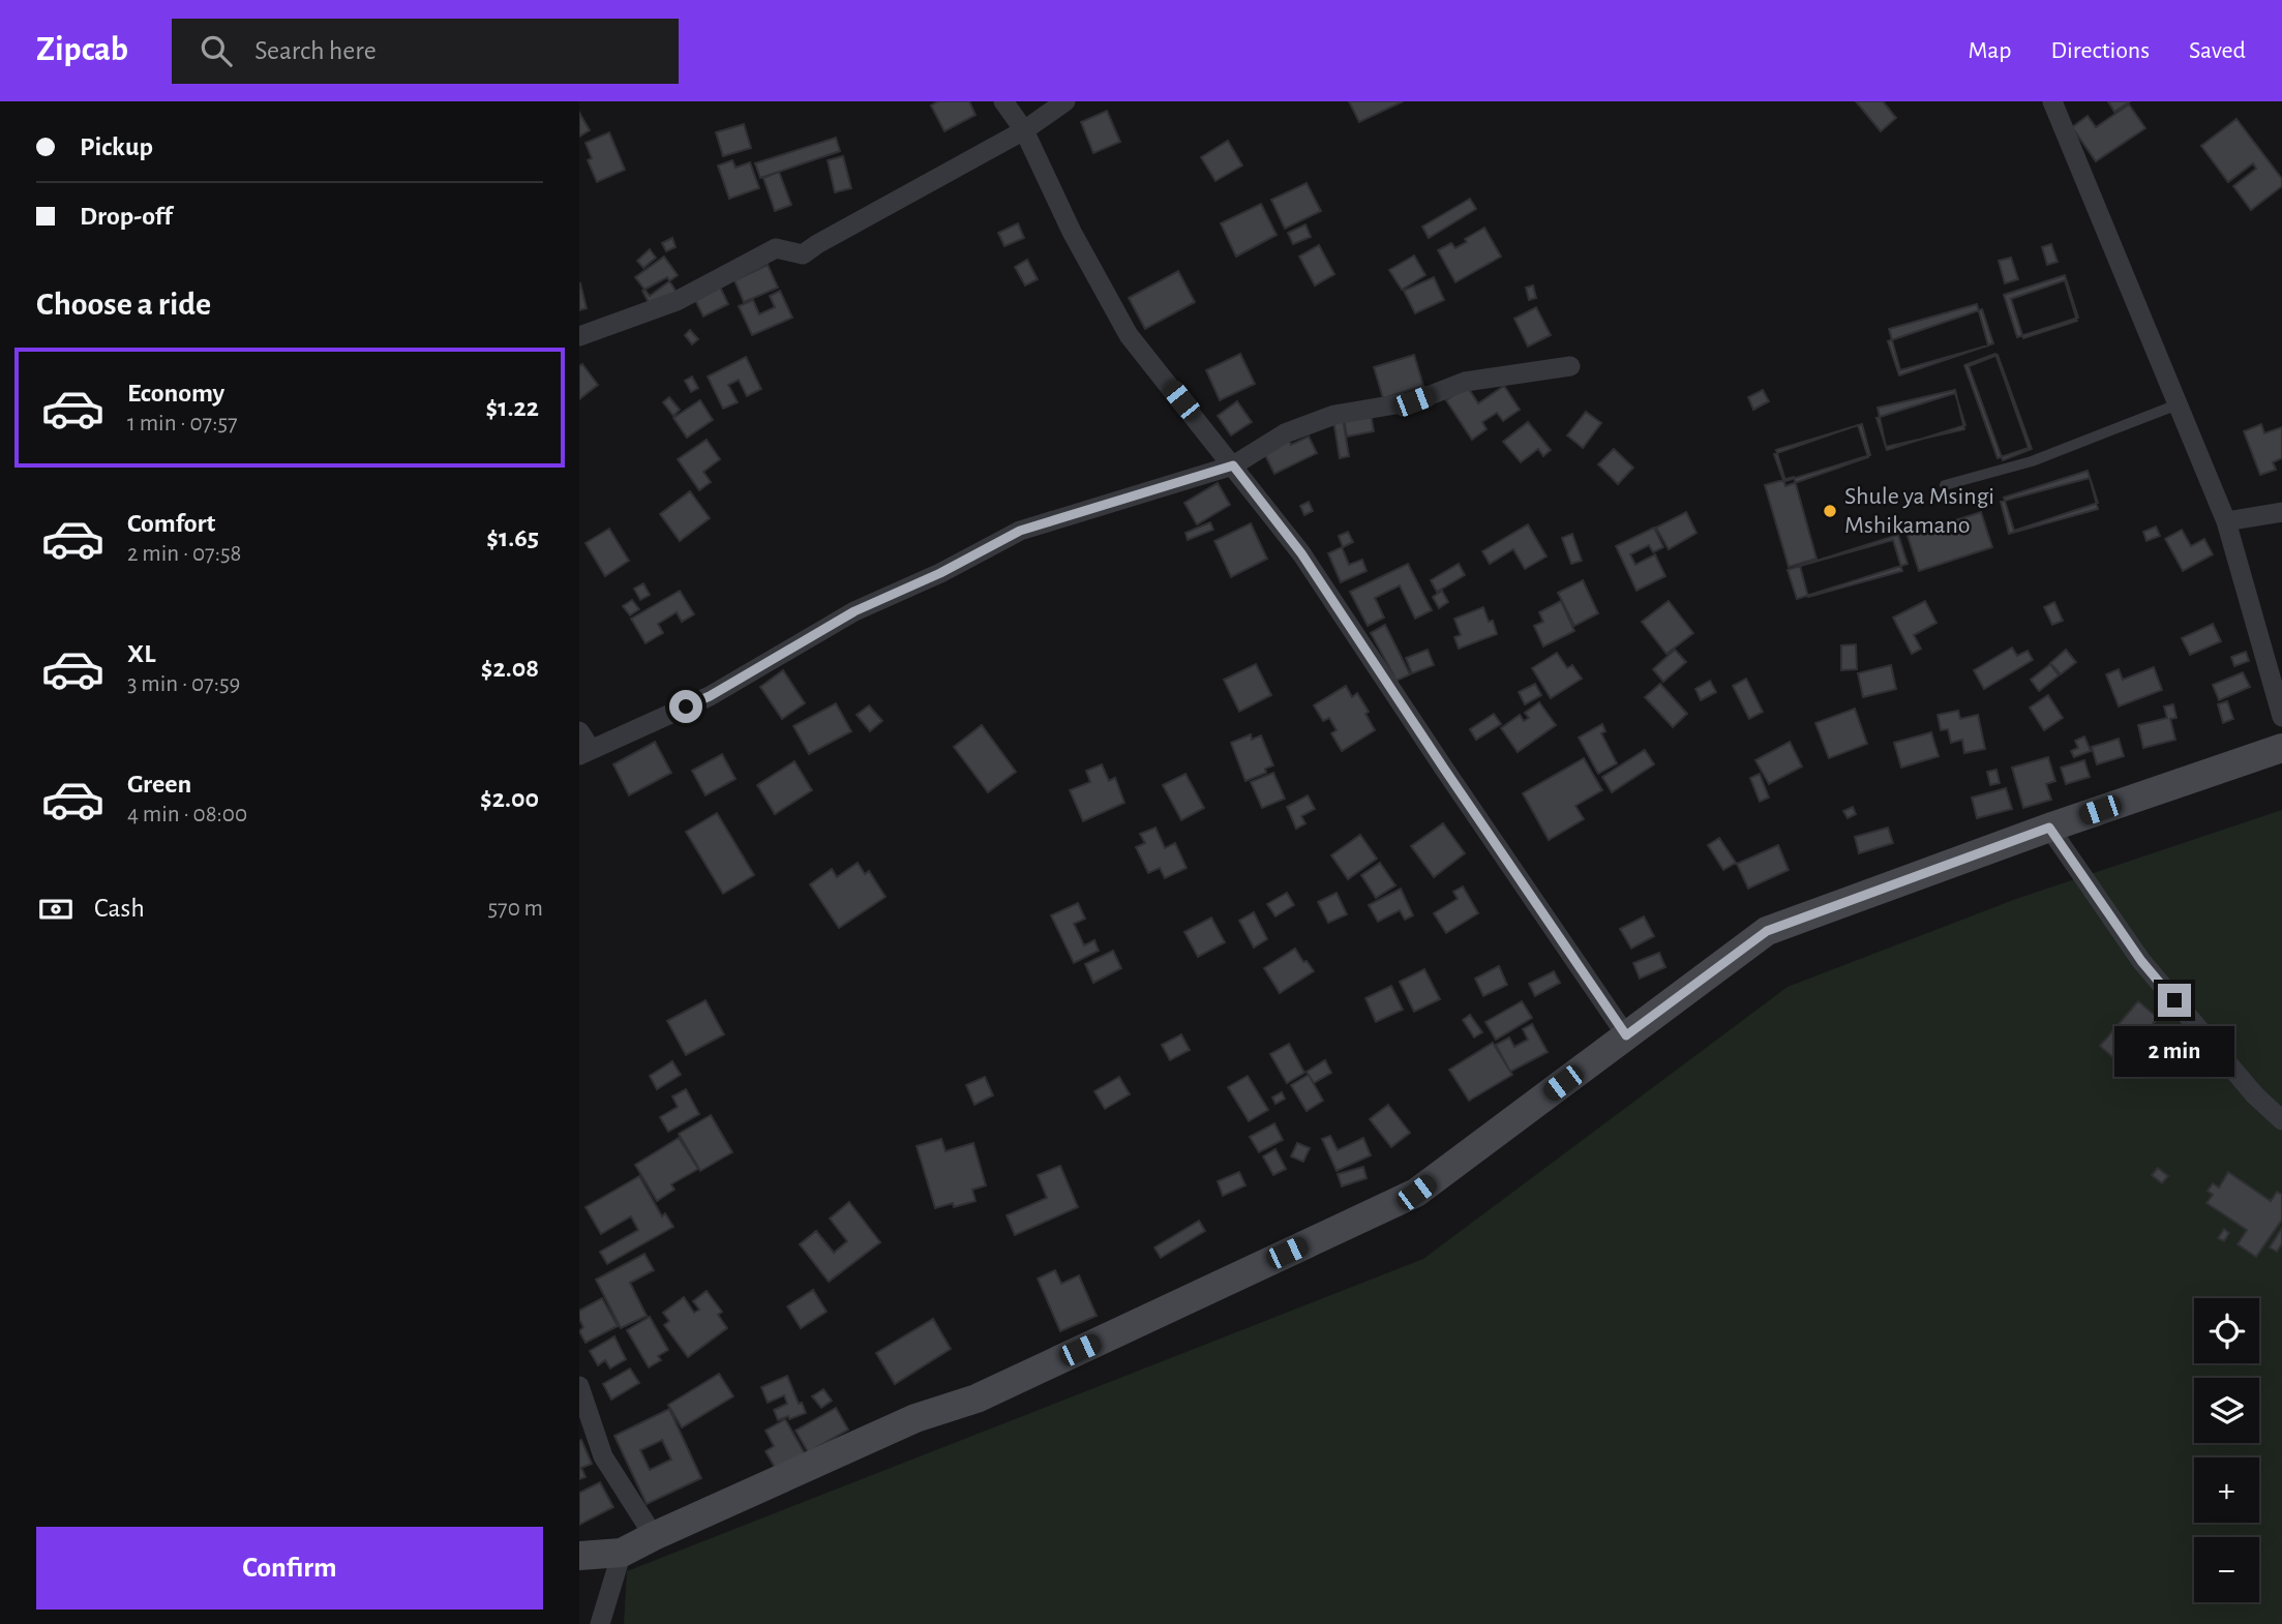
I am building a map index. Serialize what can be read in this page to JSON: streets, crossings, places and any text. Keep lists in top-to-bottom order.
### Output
{
  "places": ["Shule ya Msingi Mshikamano"],
  "page": {
    "header": "Zipcab",
    "search": "Search here",
    "nav": ["Map", "Directions", "Saved"],
    "banner": ["Pickup", "Drop-off"],
    "heading": "Choose a ride",
    "list": [
      {
        "name": "Economy",
        "note": "1 min · 07:57",
        "value": "$1.22"
      },
      {
        "name": "Comfort",
        "note": "2 min · 07:58",
        "value": "$1.65"
      },
      {
        "name": "XL",
        "note": "3 min · 07:59",
        "value": "$2.08"
      },
      {
        "name": "Green",
        "note": "4 min · 08:00",
        "value": "$2.00"
      }
    ],
    "pay": ["Cash", "570 m"],
    "bubble": "2 min",
    "map_buttons": ["+", "−"],
    "buttons": "Confirm"
  }
}
